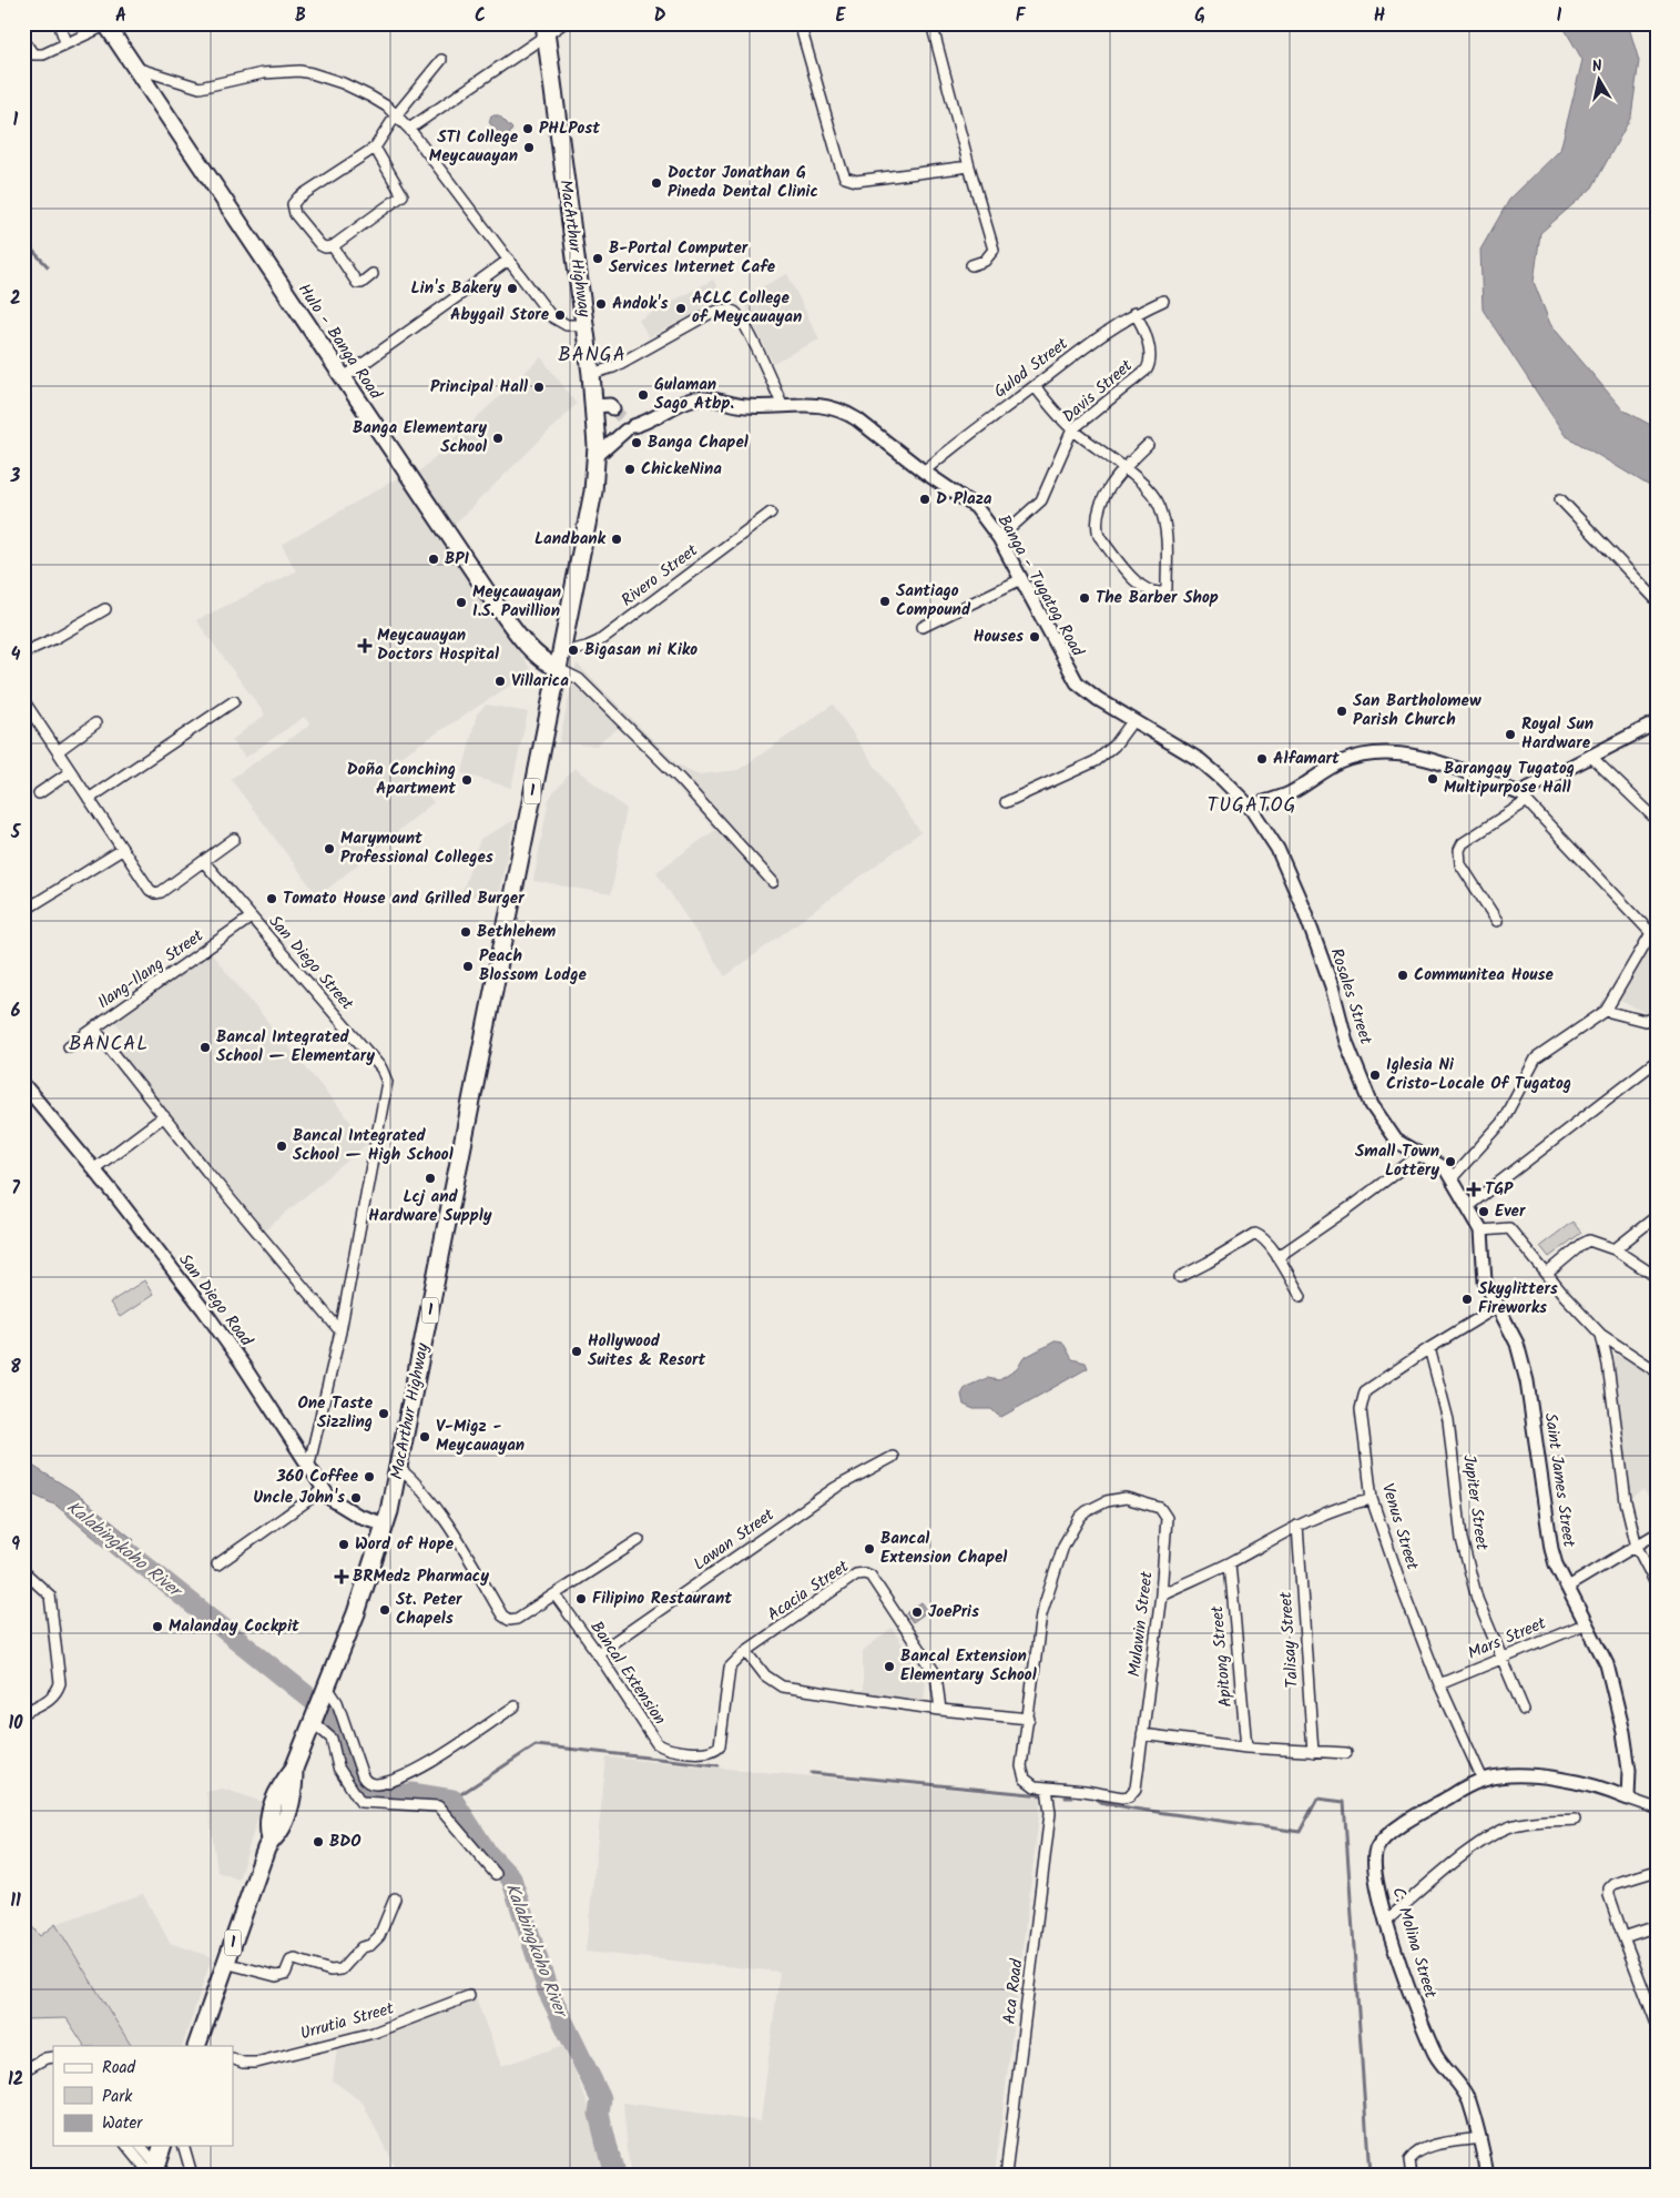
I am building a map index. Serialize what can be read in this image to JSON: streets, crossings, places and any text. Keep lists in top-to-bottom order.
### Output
{
  "streets": {
    "highway": ["MacArthur Highway", "1"],
    "main road": ["Hulo - Banga Road"],
    "street": [
      "Gulod Street",
      "Davis Street",
      "Rivero Street",
      "Banga - Tugatog Road",
      "San Diego Street",
      "Ilang-Ilang Street",
      "Rosales Street",
      "San Diego Road",
      "Saint James Street",
      "Jupiter Street",
      "Venus Street",
      "Lawan Street",
      "Acacia Street",
      "Mulawin Street",
      "Mars Street",
      "Talisay Street",
      "Apitong Street",
      "Bancal Extension",
      "C. Molina Street",
      "Aca Road",
      "Urrutia Street"
    ]
  },
  "crossings": [
    ["MacArthur Highway", "Hulo - Banga Road"],
    ["MacArthur Highway", "Rivero Street"],
    ["MacArthur Highway", "Banga - Tugatog Road"],
    ["MacArthur Highway", "San Diego Road"],
    ["Hulo - Banga Road", "Rivero Street"],
    ["Gulod Street", "Davis Street"],
    ["Gulod Street", "Banga - Tugatog Road"],
    ["Davis Street", "Banga - Tugatog Road"],
    ["Banga - Tugatog Road", "Rosales Street"],
    ["San Diego Street", "Ilang-Ilang Street"],
    ["San Diego Street", "San Diego Road"],
    ["Rosales Street", "Saint James Street"],
    ["Saint James Street", "Venus Street"],
    ["Saint James Street", "Mars Street"],
    ["Saint James Street", "C. Molina Street"],
    ["Jupiter Street", "Venus Street"],
    ["Jupiter Street", "Mars Street"],
    ["Venus Street", "Mars Street"],
    ["Venus Street", "C. Molina Street"],
    ["Lawan Street", "Bancal Extension"],
    ["Acacia Street", "Bancal Extension"]
  ],
  "districts": ["BANGA", "TUGATOG", "BANCAL"],
  "water": ["Kalabingkoho River"],
  "places": {
    "other": [
      "PHLPost",
      "STI College Meycauayan",
      "Doctor Jonathan G Pineda Dental Clinic",
      "B-Portal Computer Services Internet Cafe",
      "Lin's Bakery",
      "Andok's",
      "ACLC College of Meycauayan",
      "Abygail Store",
      "Principal Hall",
      "Gulaman Sago Atbp.",
      "Banga Elementary School",
      "Banga Chapel",
      "ChickeNina",
      "D Plaza",
      "Landbank",
      "BPI",
      "The Barber Shop",
      "Santiago Compound",
      "Meycauayan I.S. Pavillion",
      "Houses",
      "Bigasan ni Kiko",
      "Villarica",
      "San Bartholomew Parish Church",
      "Royal Sun Hardware",
      "Alfamart",
      "Barangay Tugatog Multipurpose Hall",
      "Doña Conching Apartment",
      "Marymount Professional Colleges",
      "Tomato House and Grilled Burger",
      "Bethlehem",
      "Peach Blossom Lodge",
      "Communitea House",
      "Bancal Integrated School — Elementary",
      "Iglesia Ni Cristo-Locale Of Tugatog",
      "Bancal Integrated School — High School",
      "Small Town Lottery",
      "Lcj and Hardware Supply",
      "Ever",
      "Skyglitters Fireworks",
      "Hollywood Suites & Resort",
      "One Taste Sizzling",
      "V-Migz - Meycauayan",
      "360 Coffee",
      "Uncle John's",
      "Word of Hope",
      "Bancal Extension Chapel",
      "Filipino Restaurant",
      "St. Peter Chapels",
      "JoePris",
      "Malanday Cockpit",
      "Bancal Extension Elementary School",
      "BDO"
    ],
    "health": ["Meycauayan Doctors Hospital", "TGP", "BRMedz Pharmacy"]
  },
  "legend": ["Road", "Park", "Water"],
  "north": "top",
  "grid": {
    "columns": [
      "A",
      "B",
      "C",
      "D",
      "E",
      "F",
      "G",
      "H",
      "I"
    ],
    "rows": [
      "1",
      "2",
      "3",
      "4",
      "5",
      "6",
      "7",
      "8",
      "9",
      "10",
      "11",
      "12"
    ]
  }
}
